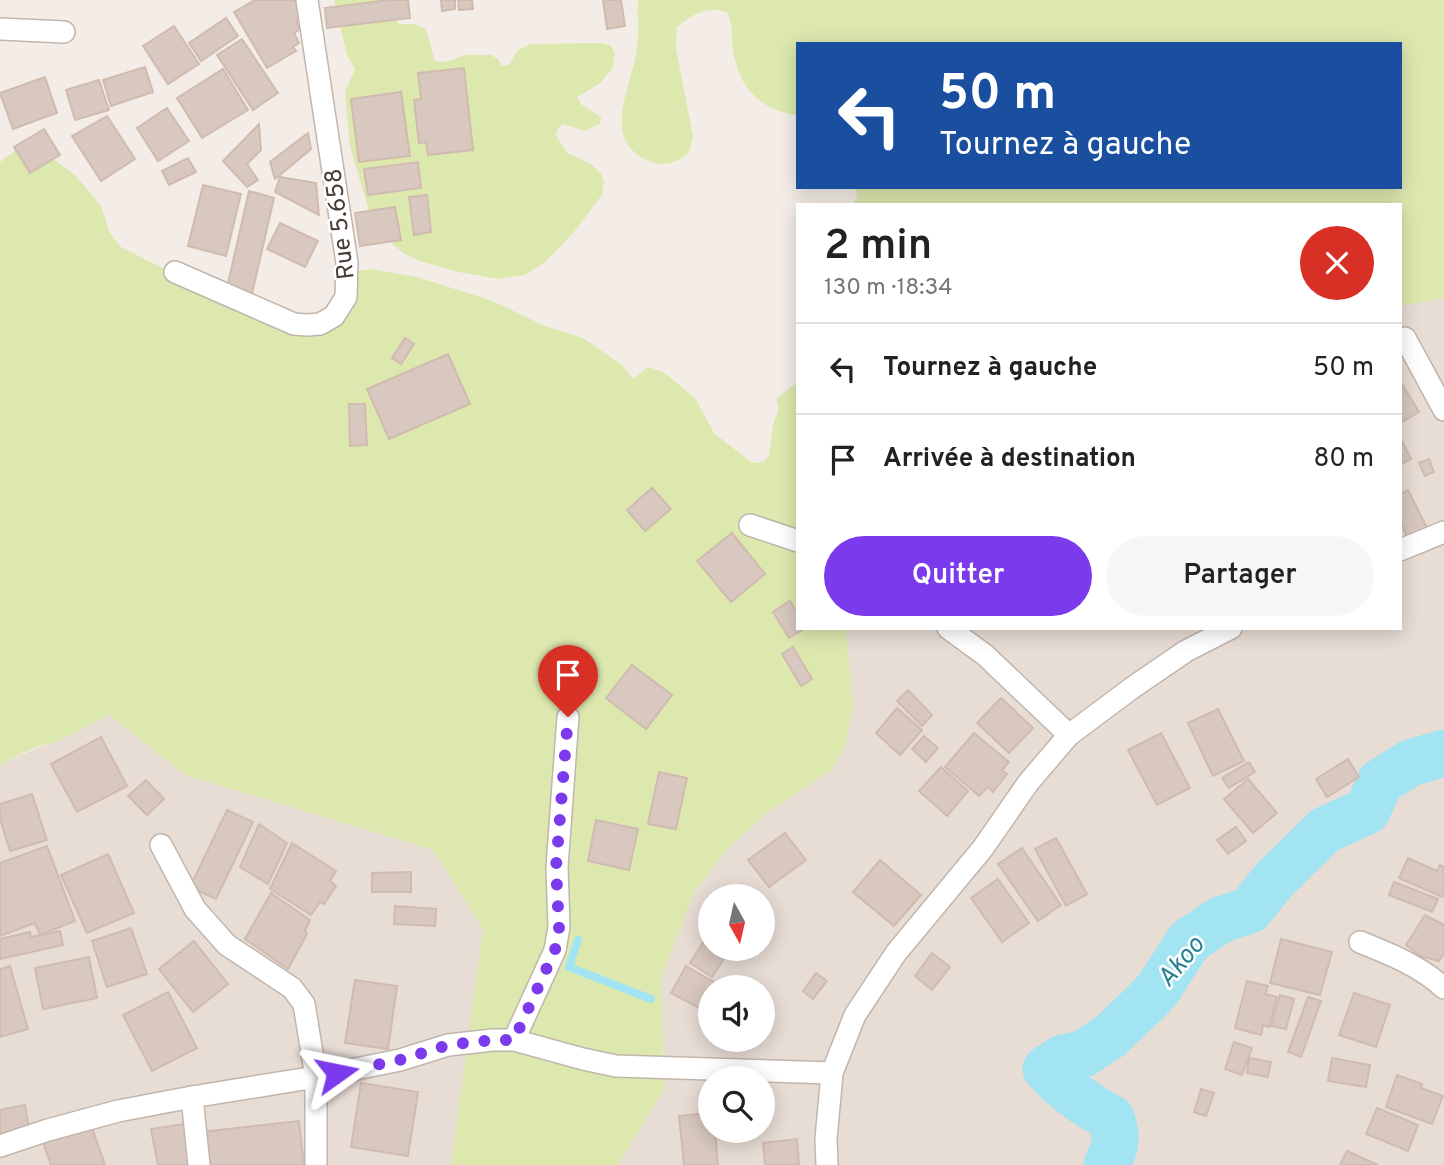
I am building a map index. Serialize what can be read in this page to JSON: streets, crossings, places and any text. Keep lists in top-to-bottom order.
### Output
{
  "streets": {
    "street": ["Rue 5.658"]
  },
  "water": ["Akoo"],
  "north": "bottom",
  "page": {
    "turn": ["50 m", "Tournez à gauche"],
    "heading": ["2 min", "130 m · 18:34"],
    "list": [
      {
        "name": "Tournez à gauche",
        "value": "50 m"
      },
      {
        "name": "Arrivée à destination",
        "value": "80 m"
      }
    ],
    "buttons": ["Quitter", "Partager"]
  }
}
